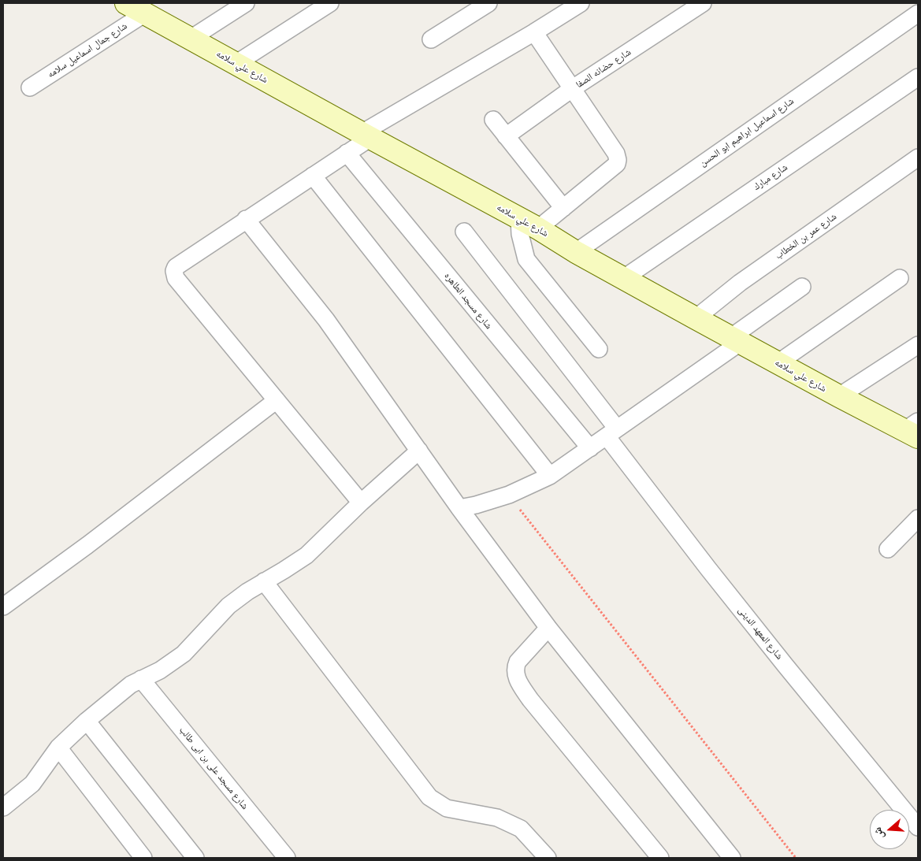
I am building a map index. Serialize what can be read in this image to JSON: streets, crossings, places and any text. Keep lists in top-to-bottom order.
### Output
{
  "streets": {
    "street": [
      "شارع جمال اسماعيل سلامه",
      "شارع علي سلامه",
      "شارع حضانه الصفا",
      "شارع اسماعيل ابراهيم ابو الحسن",
      "شارع مبارك",
      "شارع عمر بن الخطاب",
      "شارع مسجد الطاهره",
      "شارع المعهد الدينى",
      "شارع مسجد على بن ابى طالب"
    ]
  },
  "crossings": [
    ["شارع جمال اسماعيل سلامه", "شارع علي سلامه"],
    ["شارع علي سلامه", "شارع اسماعيل ابراهيم ابو الحسن"],
    ["شارع علي سلامه", "شارع مبارك"],
    ["شارع علي سلامه", "شارع عمر بن الخطاب"]
  ],
  "north": "left"
}
